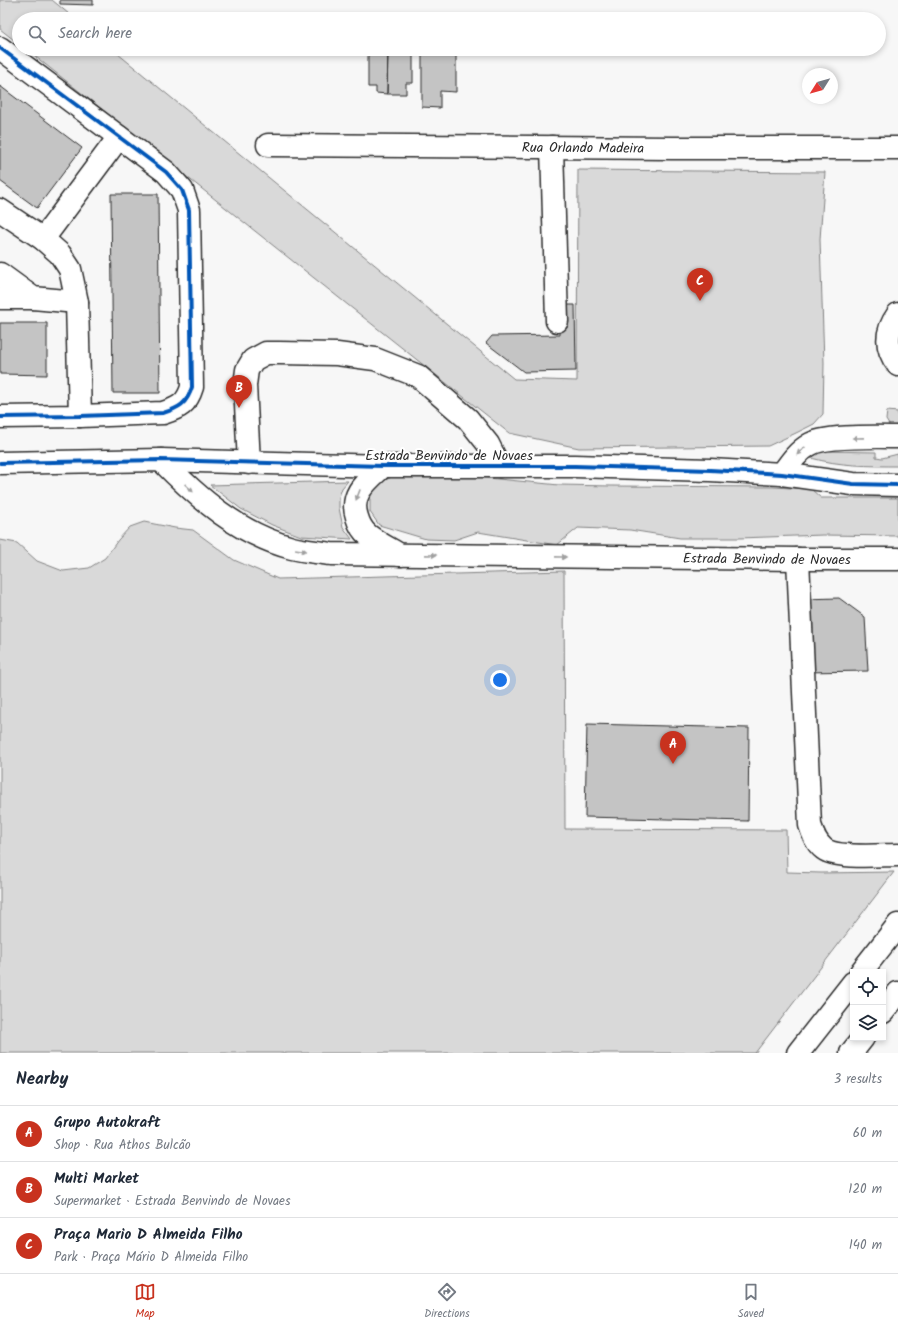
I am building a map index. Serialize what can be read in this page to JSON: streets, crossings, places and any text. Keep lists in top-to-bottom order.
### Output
{
  "streets": {
    "street": ["Rua Orlando Madeira", "Estrada Benvindo de Novaes"]
  },
  "north": "bottom left",
  "page": {
    "search": "Search here",
    "pins": ["C", "B", "A"],
    "heading": ["Nearby", "3 results"],
    "list": [
      {
        "mark": "A",
        "name": "Grupo Autokraft",
        "note": "Shop · Rua Athos Bulcão",
        "value": "60 m"
      },
      {
        "mark": "B",
        "name": "Multi Market",
        "note": "Supermarket · Estrada Benvindo de Novaes",
        "value": "120 m"
      },
      {
        "mark": "C",
        "name": "Praça Mario D Almeida Filho",
        "note": "Park · Praça Mário D Almeida Filho",
        "value": "140 m"
      }
    ],
    "nav": ["Map", "Directions", "Saved"]
  }
}
